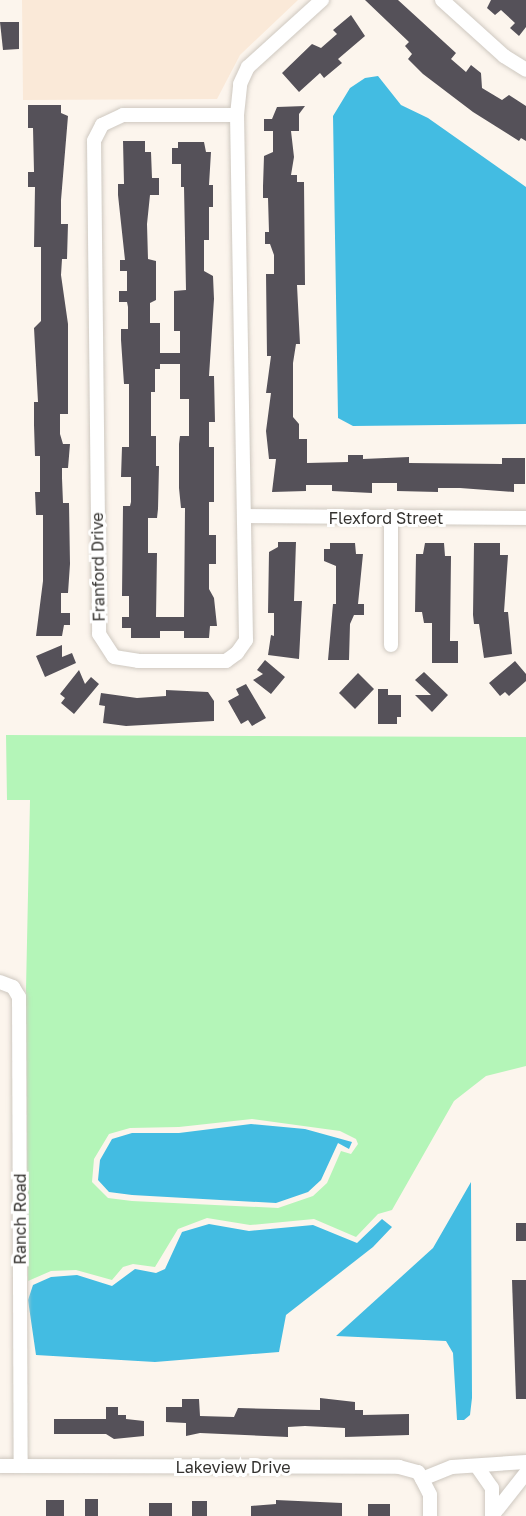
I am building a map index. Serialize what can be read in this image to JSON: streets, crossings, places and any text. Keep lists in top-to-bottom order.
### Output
{
  "streets": {
    "street": [
      "Flexford Street",
      "Franford Drive",
      "Ranch Road",
      "Lakeview Drive"
    ]
  },
  "crossings": [
    ["Flexford Street", "Franford Drive"],
    ["Ranch Road", "Lakeview Drive"]
  ]
}
